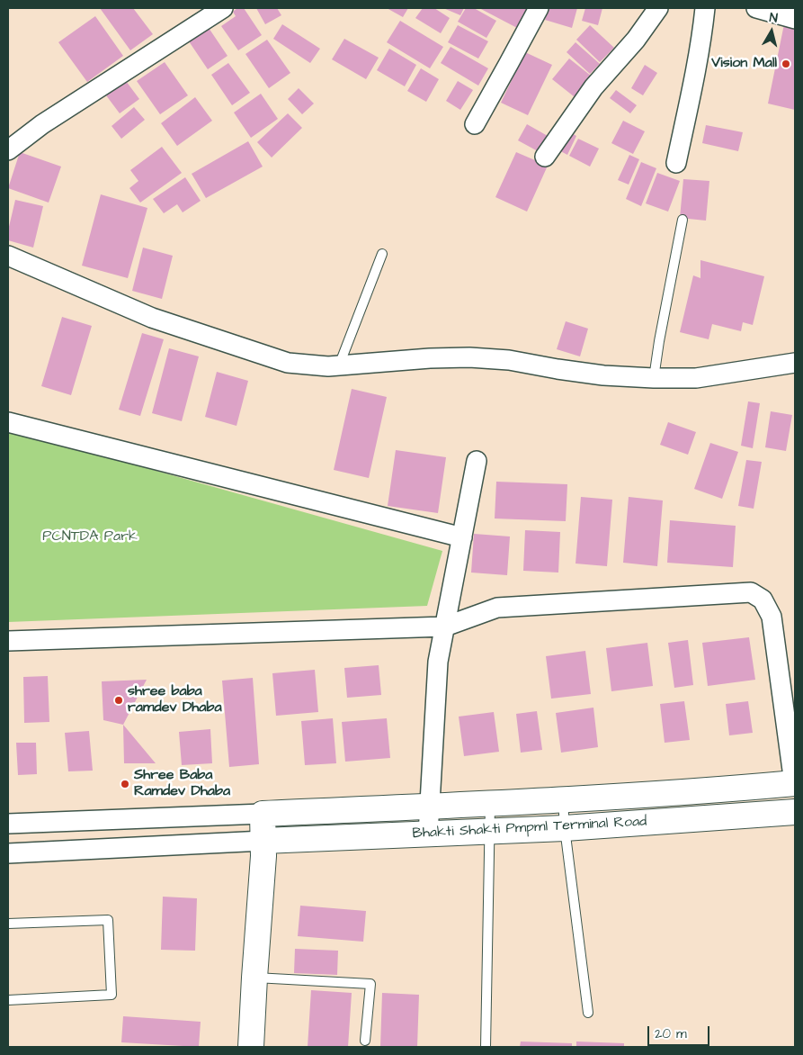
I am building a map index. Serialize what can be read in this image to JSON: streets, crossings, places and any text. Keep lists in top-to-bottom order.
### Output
{
  "streets": {
    "main road": ["Bhakti Shakti Pmpml Terminal Road"]
  },
  "parks": ["PCNTDA Park"],
  "places": ["Vision Mall", "shree baba ramdev Dhaba", "Shree Baba Ramdev Dhaba"],
  "scale_bar": "20 m",
  "north": "top"
}
